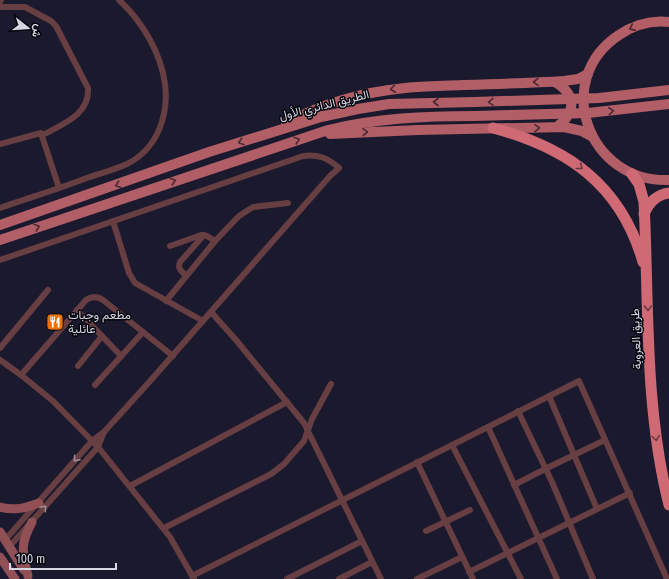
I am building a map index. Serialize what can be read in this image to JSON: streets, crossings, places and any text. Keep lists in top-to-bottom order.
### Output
{
  "streets": {
    "highway": ["طريق العروبة"],
    "main road": ["الطريق الدائري الأول"]
  },
  "one_way": ["طريق العروبة"],
  "places": {
    "restaurant": ["مطعم وجبات عائلية"]
  },
  "scale_bar": "100 m",
  "north": "right"
}
